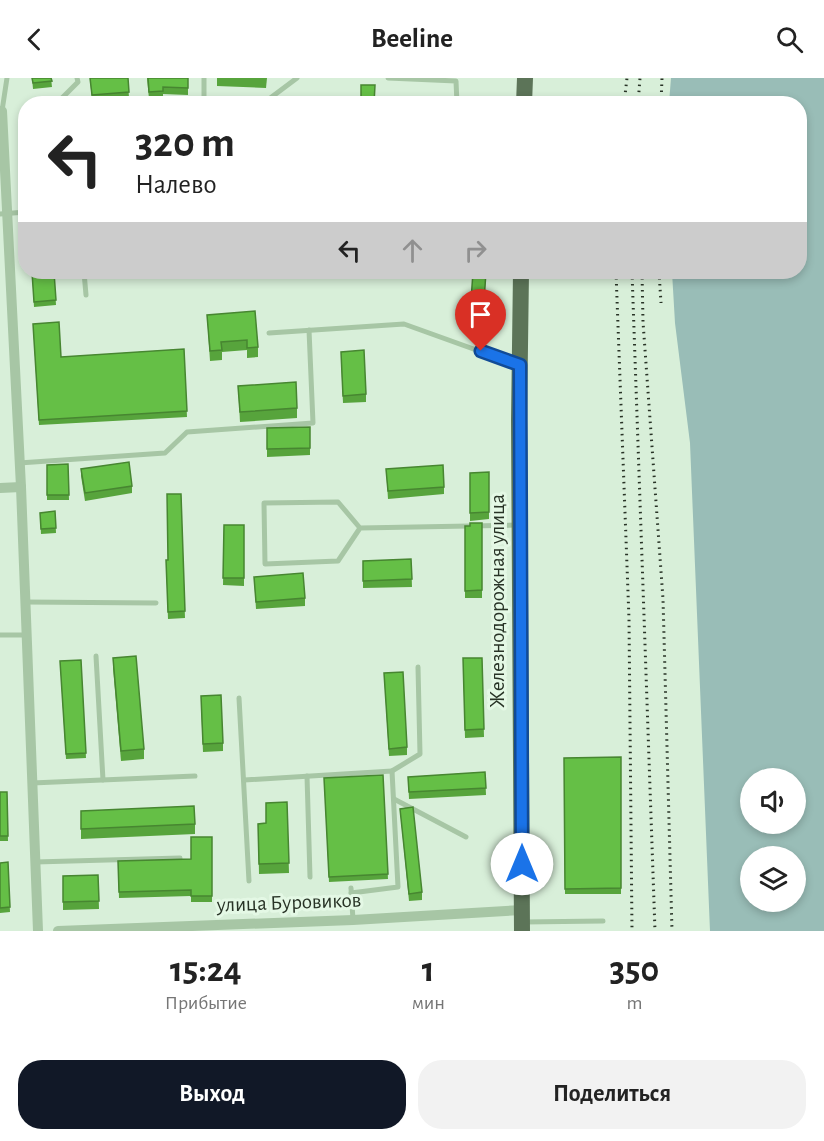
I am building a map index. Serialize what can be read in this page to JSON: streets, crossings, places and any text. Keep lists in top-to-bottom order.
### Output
{
  "streets": {
    "main road": ["Железнодорожная улица"],
    "street": ["улица Буровиков"]
  },
  "crossings": [
    ["Железнодорожная улица", "улица Буровиков"]
  ],
  "page": {
    "header": "Beeline",
    "turn": ["320 m", "Налево"],
    "eta": [
      "15:24",
      "Прибытие",
      "1",
      "мин",
      "350",
      "m"
    ],
    "buttons": ["Выход", "Поделиться"]
  }
}
